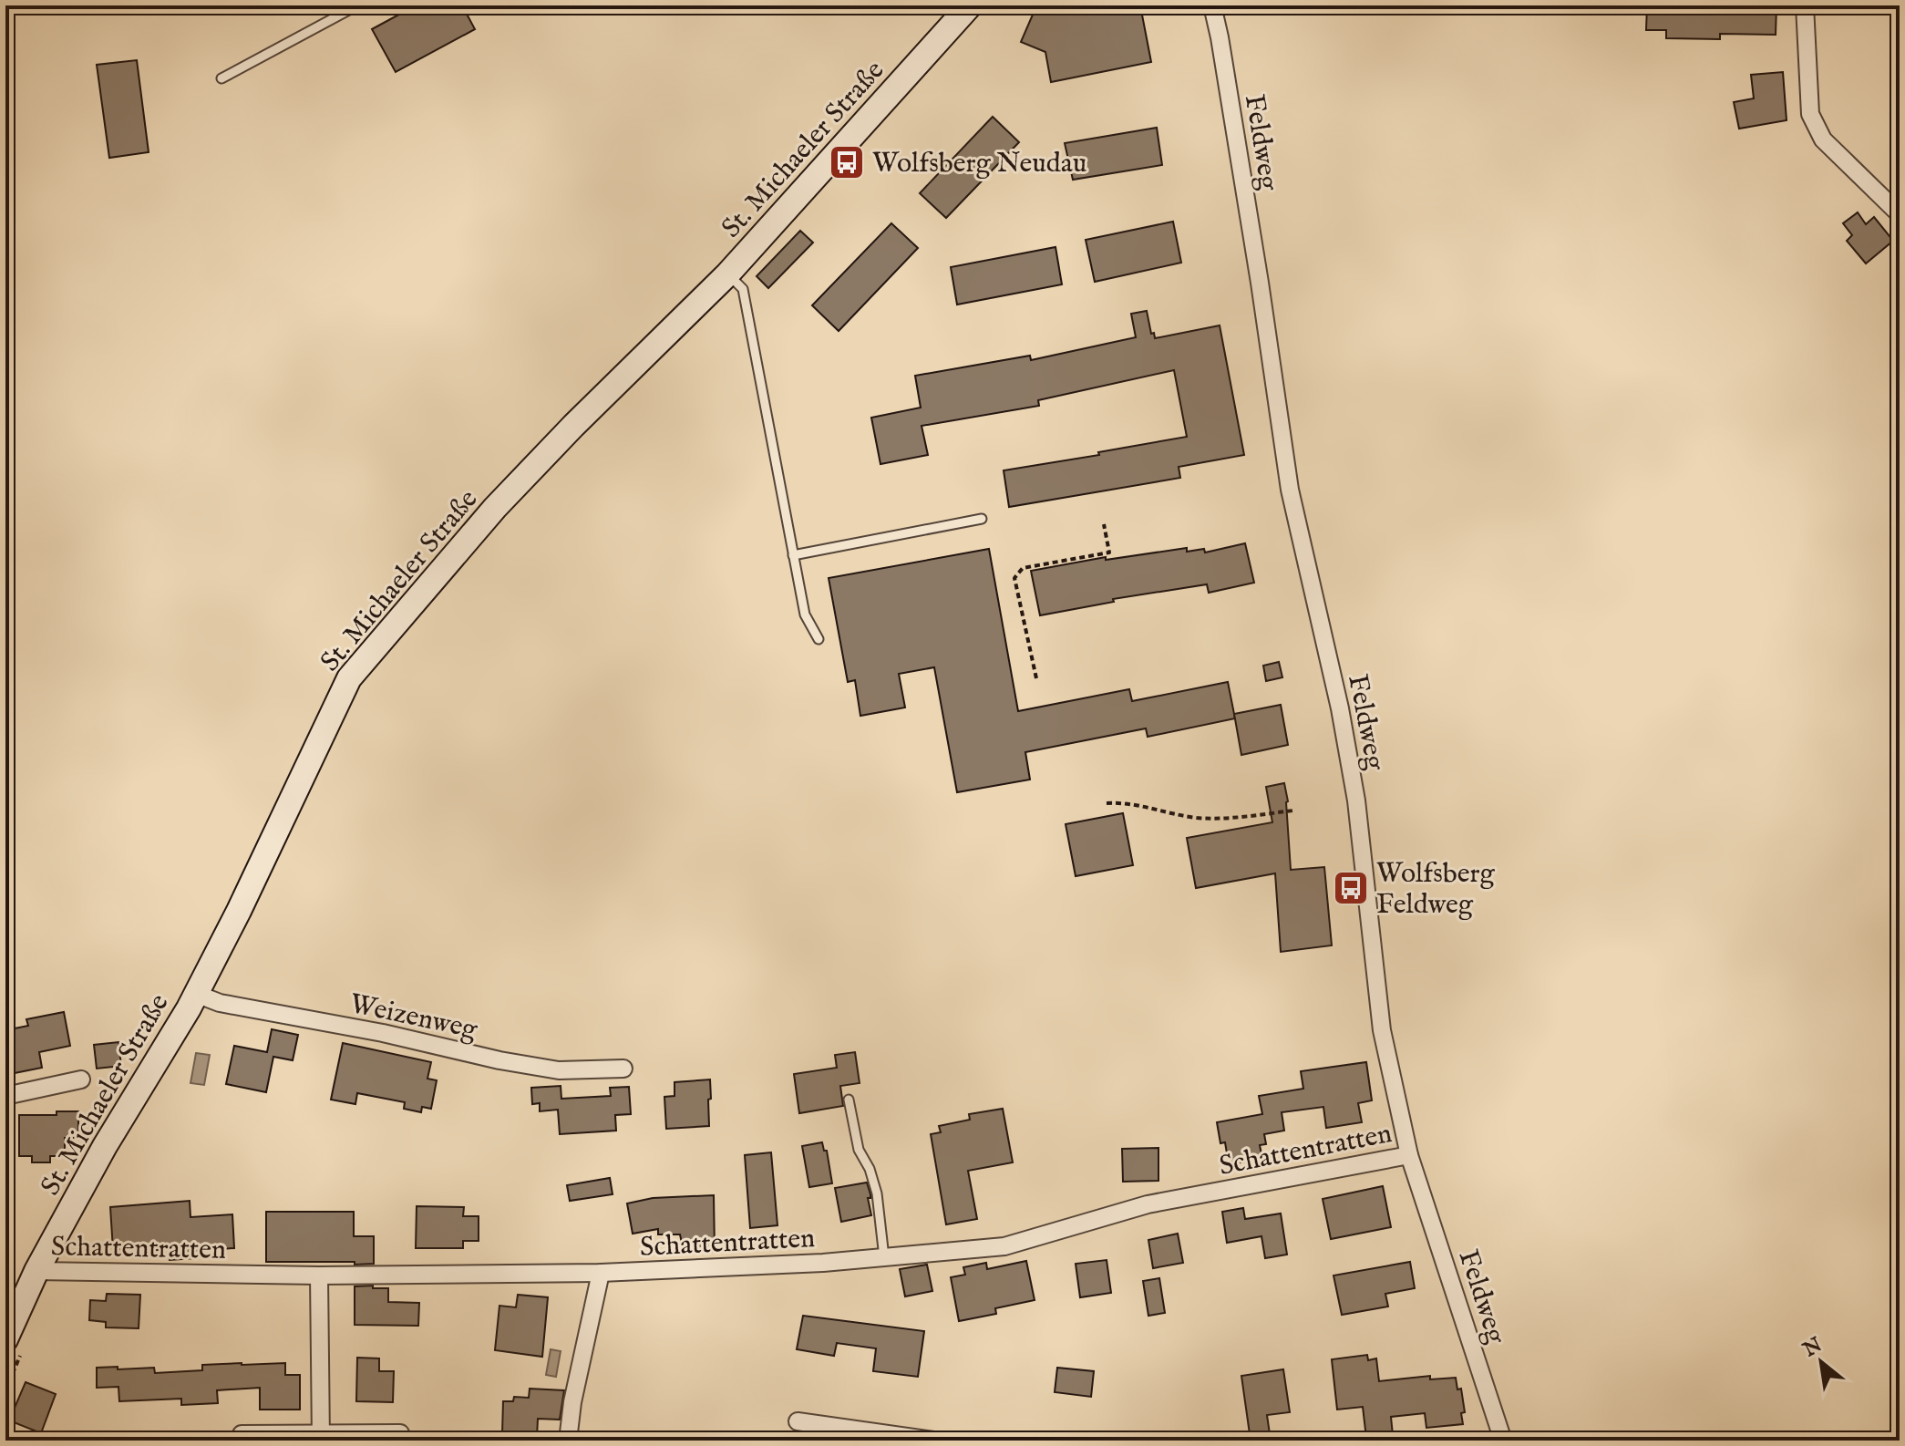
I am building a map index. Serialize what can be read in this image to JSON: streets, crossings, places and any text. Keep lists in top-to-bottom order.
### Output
{
  "streets": {
    "main road": ["St. Michaeler Straße"],
    "street": ["Feldweg", "Weizenweg", "Schattentratten"]
  },
  "crossings": [
    ["Feldweg", "Schattentratten"],
    ["St. Michaeler Straße", "Weizenweg"],
    ["St. Michaeler Straße", "Schattentratten"]
  ],
  "places": {
    "bus stop": ["Wolfsberg Neudau", "Wolfsberg Feldweg"]
  },
  "north": "top left"
}
